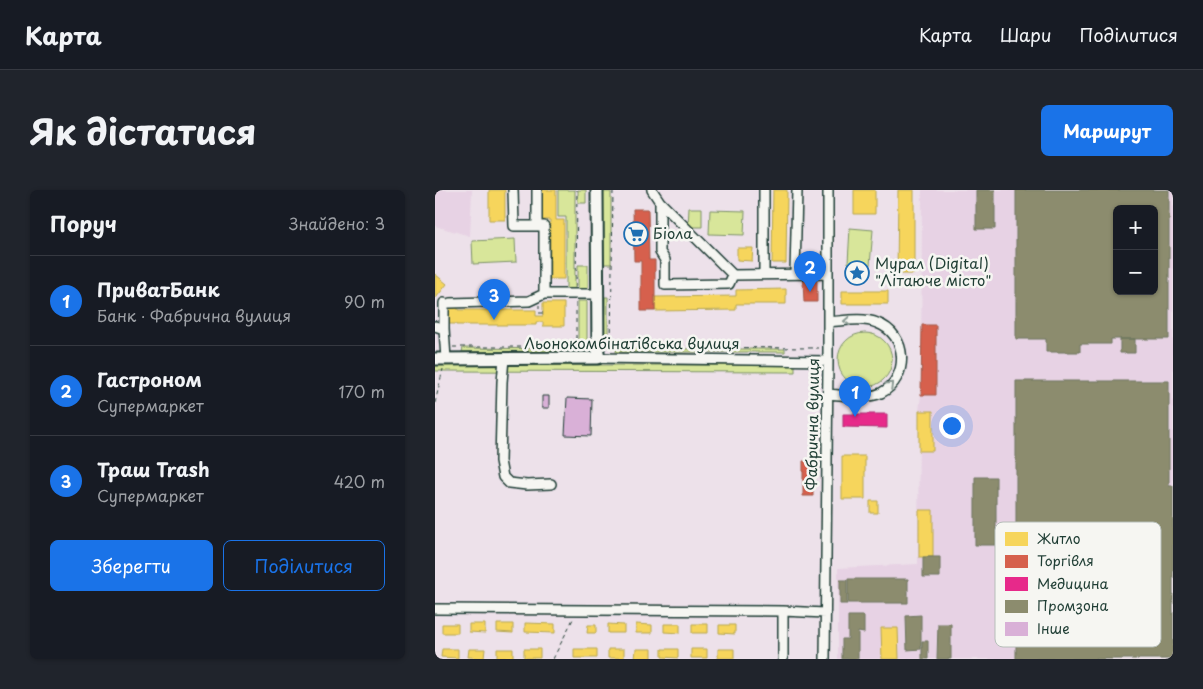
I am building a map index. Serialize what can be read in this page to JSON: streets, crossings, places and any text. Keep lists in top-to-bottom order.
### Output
{
  "streets": {
    "main road": ["Льонокомбінатівська вулиця"],
    "street": ["Фабрична вулиця"]
  },
  "crossings": [
    ["Льонокомбінатівська вулиця", "Фабрична вулиця"]
  ],
  "places": {
    "supermarket": ["Біола"],
    "place": ["Мурал (Digital) \"Літаюче місто\""]
  },
  "legend": [
    "Житло",
    "Торгівля",
    "Медицина",
    "Промзона",
    "Інше"
  ],
  "page": {
    "header": "Карта",
    "nav": ["Карта", "Шари", "Поділитися"],
    "title": "Як дістатися",
    "buttons": [
      "Маршрут",
      ["Зберегти", "Поділитися"]
    ],
    "heading": ["Поруч", "Знайдено: 3"],
    "map_buttons": ["+", "−"],
    "pins": ["2", "3", "1"],
    "list": [
      {
        "mark": "1",
        "name": "ПриватБанк",
        "note": "Банк · Фабрична вулиця",
        "value": "90 m"
      },
      {
        "mark": "2",
        "name": "Гастроном",
        "note": "Супермаркет",
        "value": "170 m"
      },
      {
        "mark": "3",
        "name": "Траш Trash",
        "note": "Супермаркет",
        "value": "420 m"
      }
    ]
  }
}
